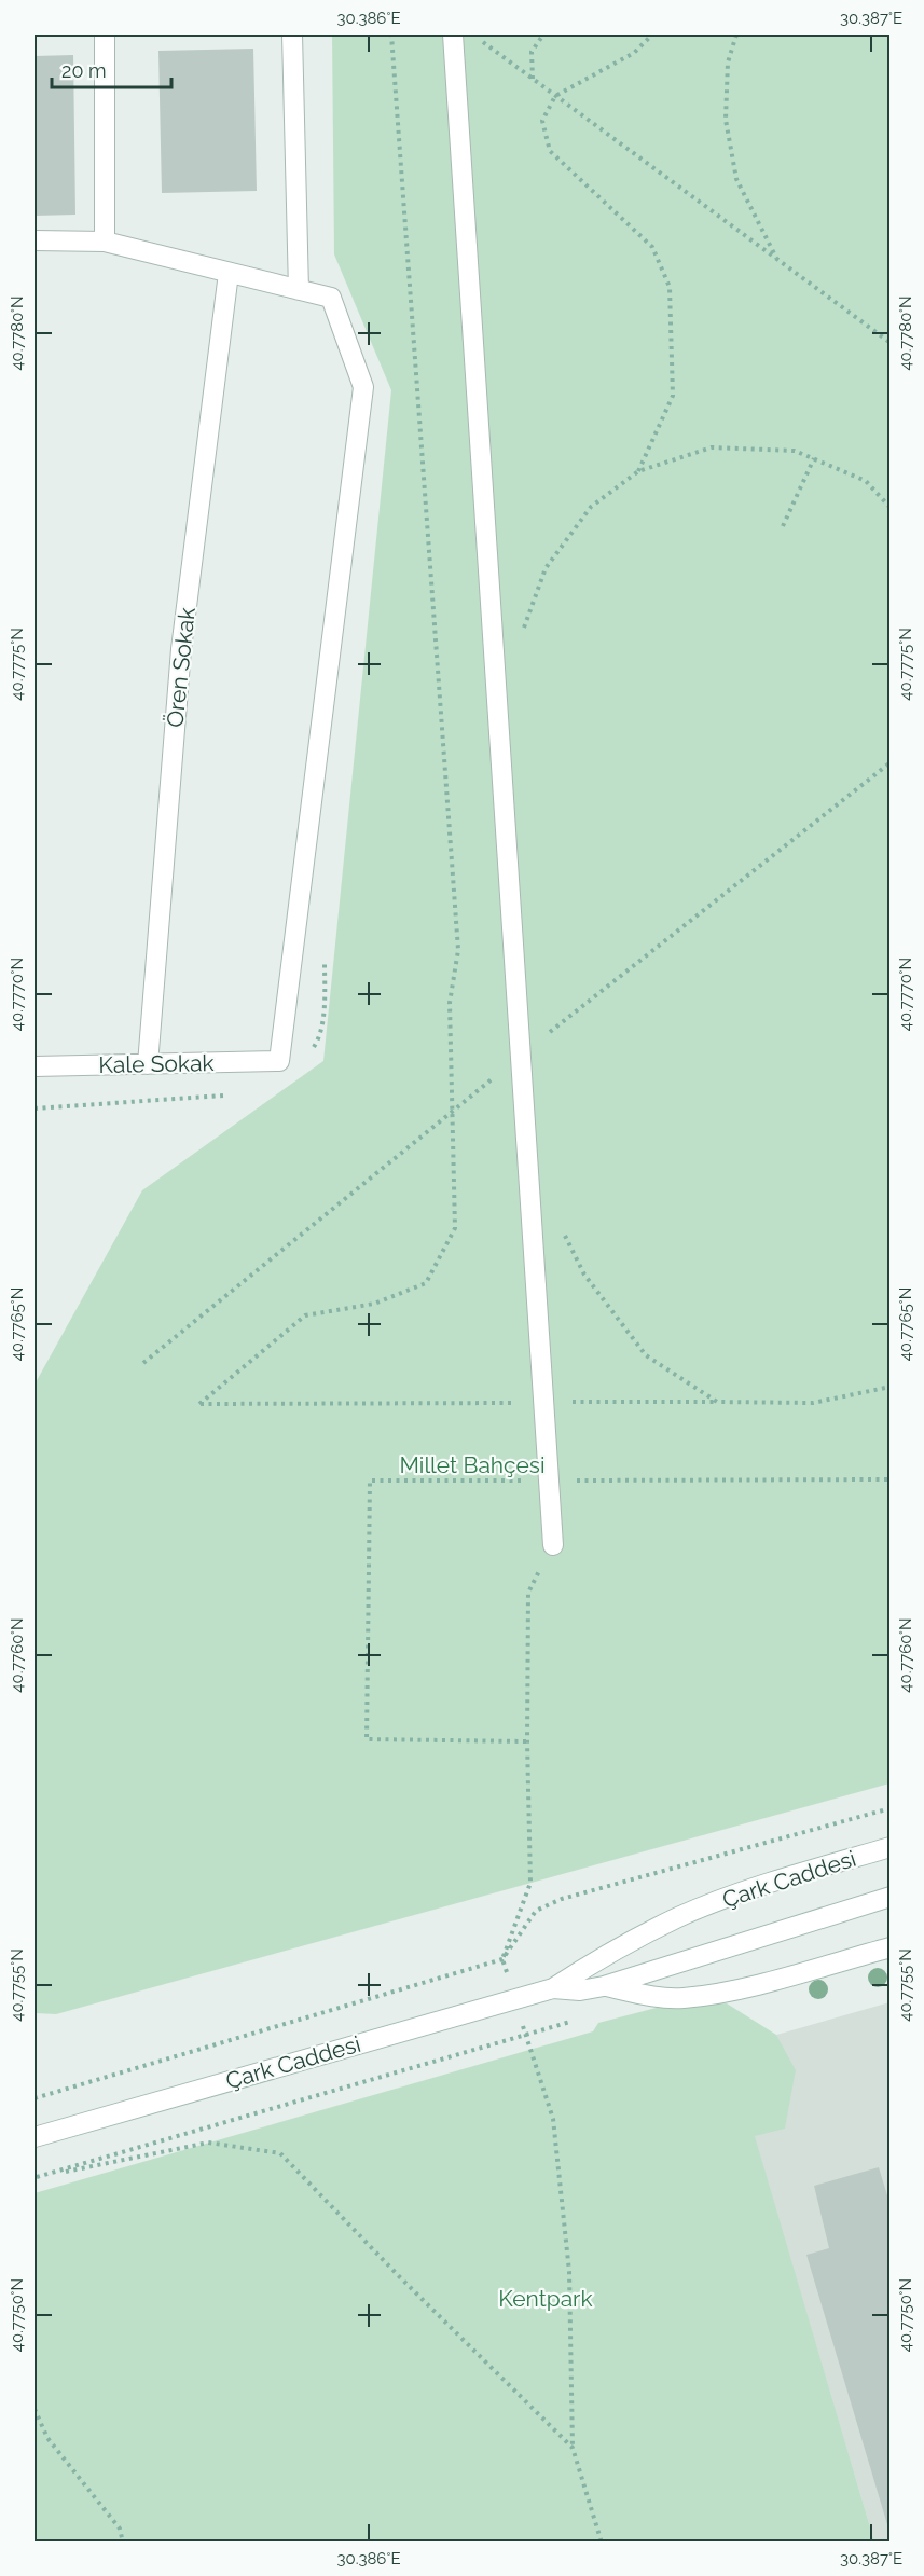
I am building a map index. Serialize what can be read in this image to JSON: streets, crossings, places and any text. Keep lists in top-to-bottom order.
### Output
{
  "streets": {
    "street": ["Ören Sokak", "Kale Sokak", "Çark Caddesi"]
  },
  "crossings": [
    ["Ören Sokak", "Kale Sokak"]
  ],
  "parks": ["Millet Bahçesi", "Kentpark"],
  "scale_bar": "20 m",
  "coordinates": [
    "30.386°E",
    "30.387°E",
    "40.7780°N",
    "40.7775°N",
    "40.7770°N",
    "40.7765°N",
    "40.7760°N",
    "40.7755°N",
    "40.7750°N"
  ]
}
